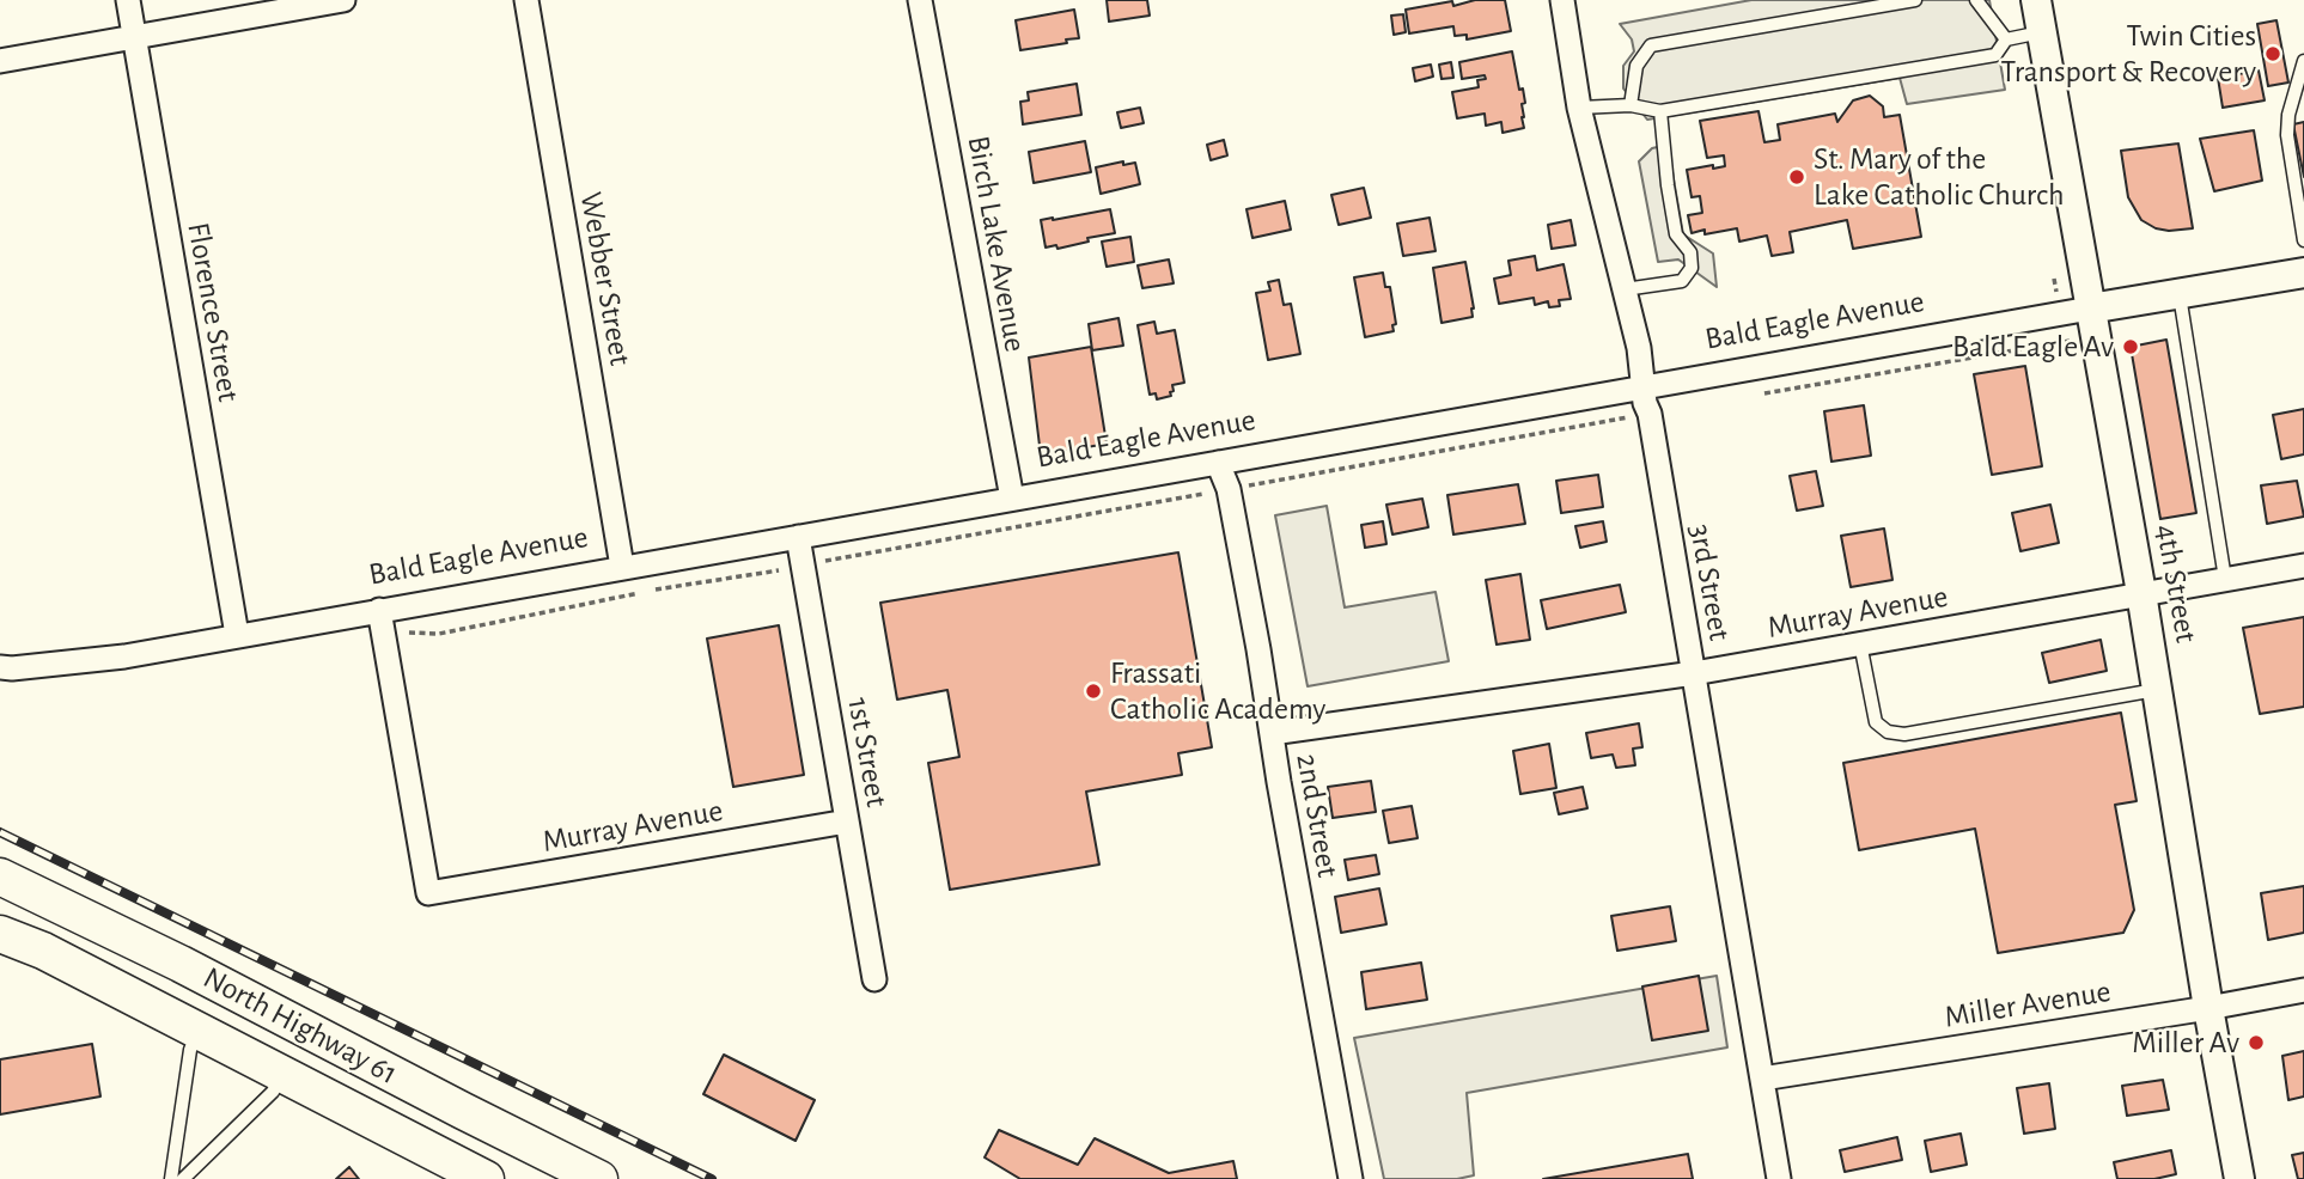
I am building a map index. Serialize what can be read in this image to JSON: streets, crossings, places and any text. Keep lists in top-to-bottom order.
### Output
{
  "streets": {
    "main road": ["North Highway 61"],
    "street": [
      "Birch Lake Avenue",
      "Webber Street",
      "Florence Street",
      "Bald Eagle Avenue",
      "3rd Street",
      "4th Street",
      "Murray Avenue",
      "1st Street",
      "2nd Street",
      "Miller Avenue"
    ]
  },
  "crossings": [
    ["Birch Lake Avenue", "Bald Eagle Avenue"],
    ["Webber Street", "Bald Eagle Avenue"],
    ["Florence Street", "Bald Eagle Avenue"],
    ["Bald Eagle Avenue", "3rd Street"],
    ["Bald Eagle Avenue", "4th Street"],
    ["Bald Eagle Avenue", "Murray Avenue"],
    ["Bald Eagle Avenue", "1st Street"],
    ["Bald Eagle Avenue", "2nd Street"],
    ["3rd Street", "Murray Avenue"],
    ["3rd Street", "Miller Avenue"],
    ["4th Street", "Murray Avenue"],
    ["4th Street", "Miller Avenue"],
    ["Murray Avenue", "1st Street"],
    ["Murray Avenue", "2nd Street"]
  ],
  "places": [
    "Twin Cities Transport & Recovery",
    "St. Mary of the Lake Catholic Church",
    "Bald Eagle Av",
    "Frassati Catholic Academy",
    "Miller Av"
  ]
}
